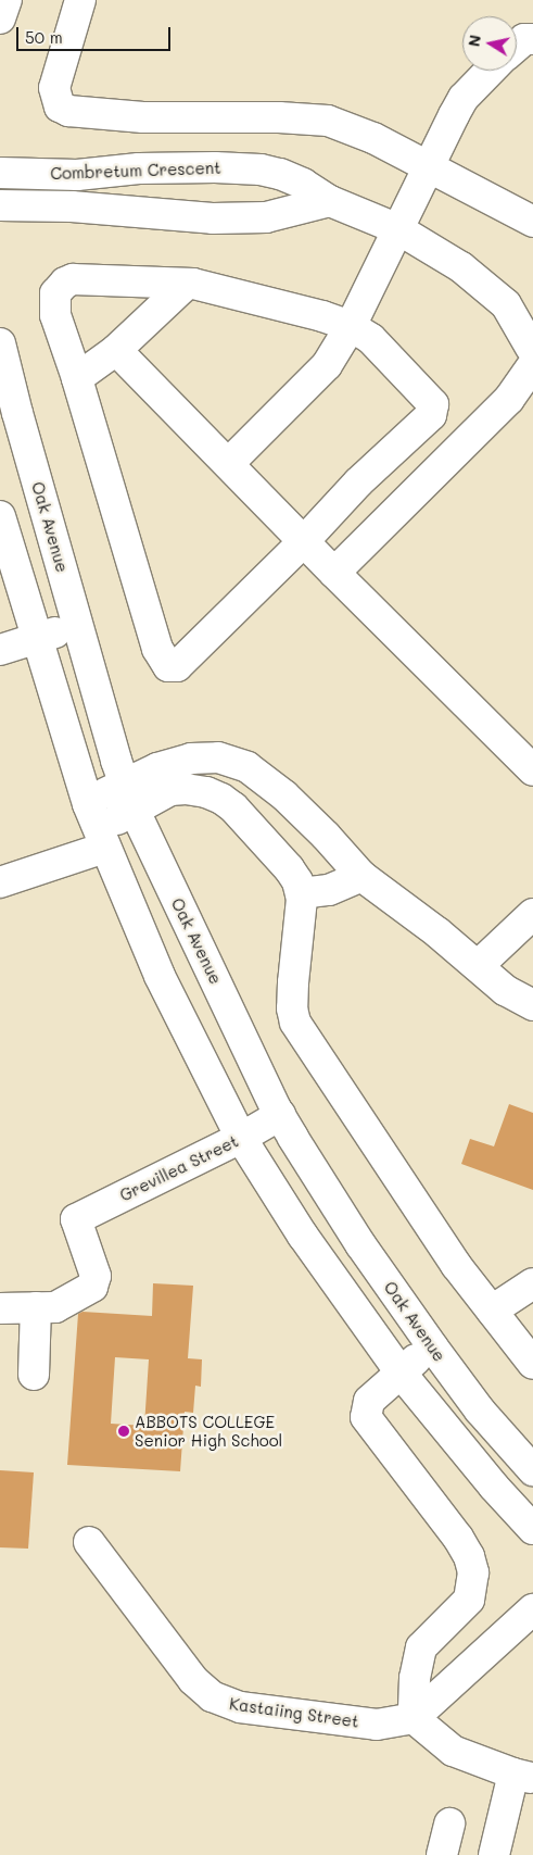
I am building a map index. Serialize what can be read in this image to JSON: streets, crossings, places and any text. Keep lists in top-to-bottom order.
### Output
{
  "streets": {
    "street": [
      "Combretum Crescent",
      "Oak Avenue",
      "Grevillea Street",
      "Kastaiing Street"
    ]
  },
  "crossings": [
    ["Oak Avenue", "Grevillea Street"]
  ],
  "places": ["ABBOTS COLLEGE Senior High School"],
  "scale_bar": "50 m",
  "north": "left"
}
